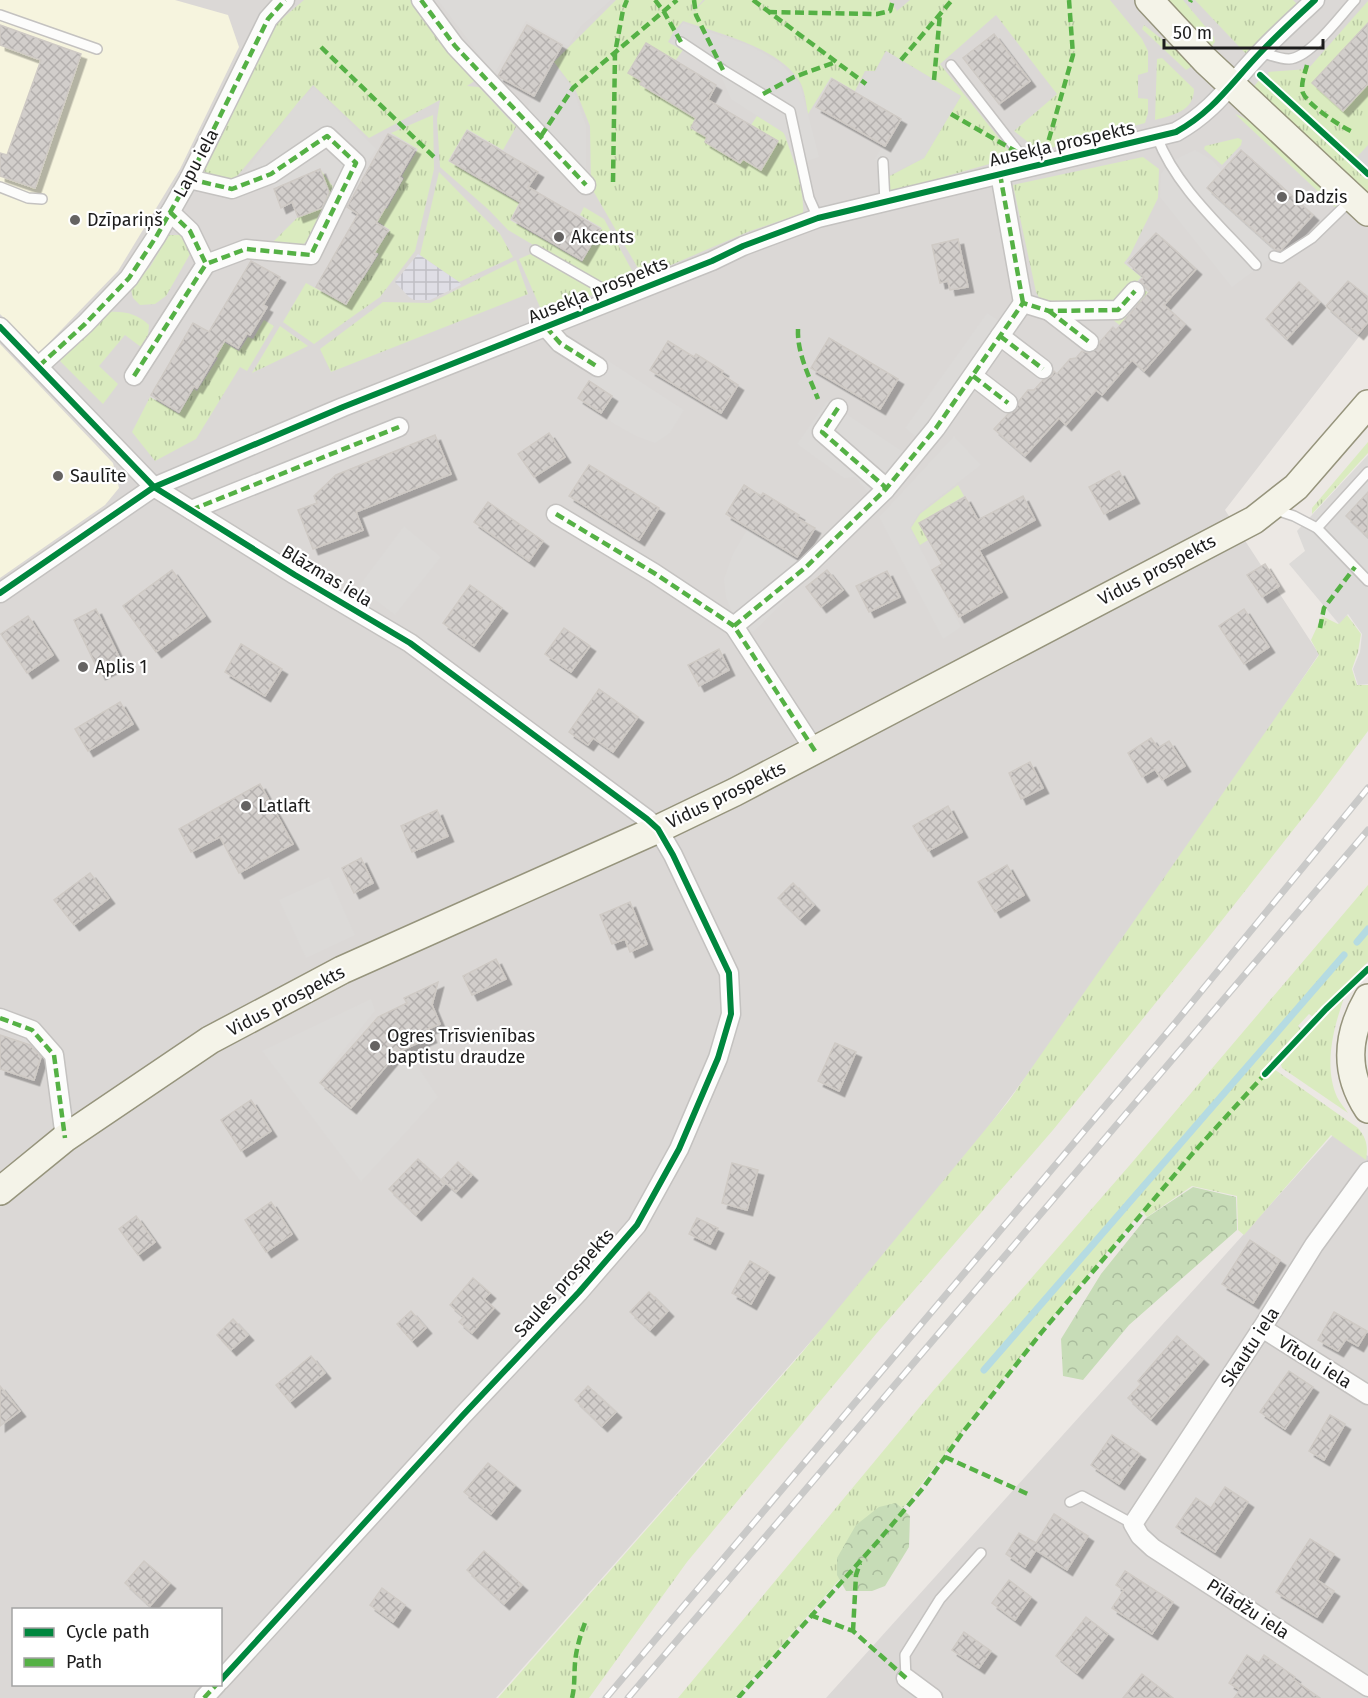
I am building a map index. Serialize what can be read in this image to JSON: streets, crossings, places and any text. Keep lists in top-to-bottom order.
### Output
{
  "streets": {
    "main road": ["Vidus prospekts"],
    "street": [
      "Ausekļa prospekts",
      "Lapu iela",
      "Blāzmas iela",
      "Saules prospekts",
      "Skautu iela",
      "Vītolu iela",
      "Pīlādžu iela"
    ]
  },
  "crossings": [
    ["Ausekļa prospekts", "Blāzmas iela"],
    ["Lapu iela", "Blāzmas iela"],
    ["Vidus prospekts", "Blāzmas iela"],
    ["Vidus prospekts", "Saules prospekts"],
    ["Blāzmas iela", "Saules prospekts"],
    ["Skautu iela", "Vītolu iela"],
    ["Skautu iela", "Pīlādžu iela"]
  ],
  "places": [
    "Dadzis",
    "Dzīpariņš",
    "Akcents",
    "Saulīte",
    "Aplis 1",
    "Latlaft",
    "Ogres Trīsvienības baptistu draudze"
  ],
  "legend": ["Cycle path", "Path"],
  "scale_bar": "50 m"
}
